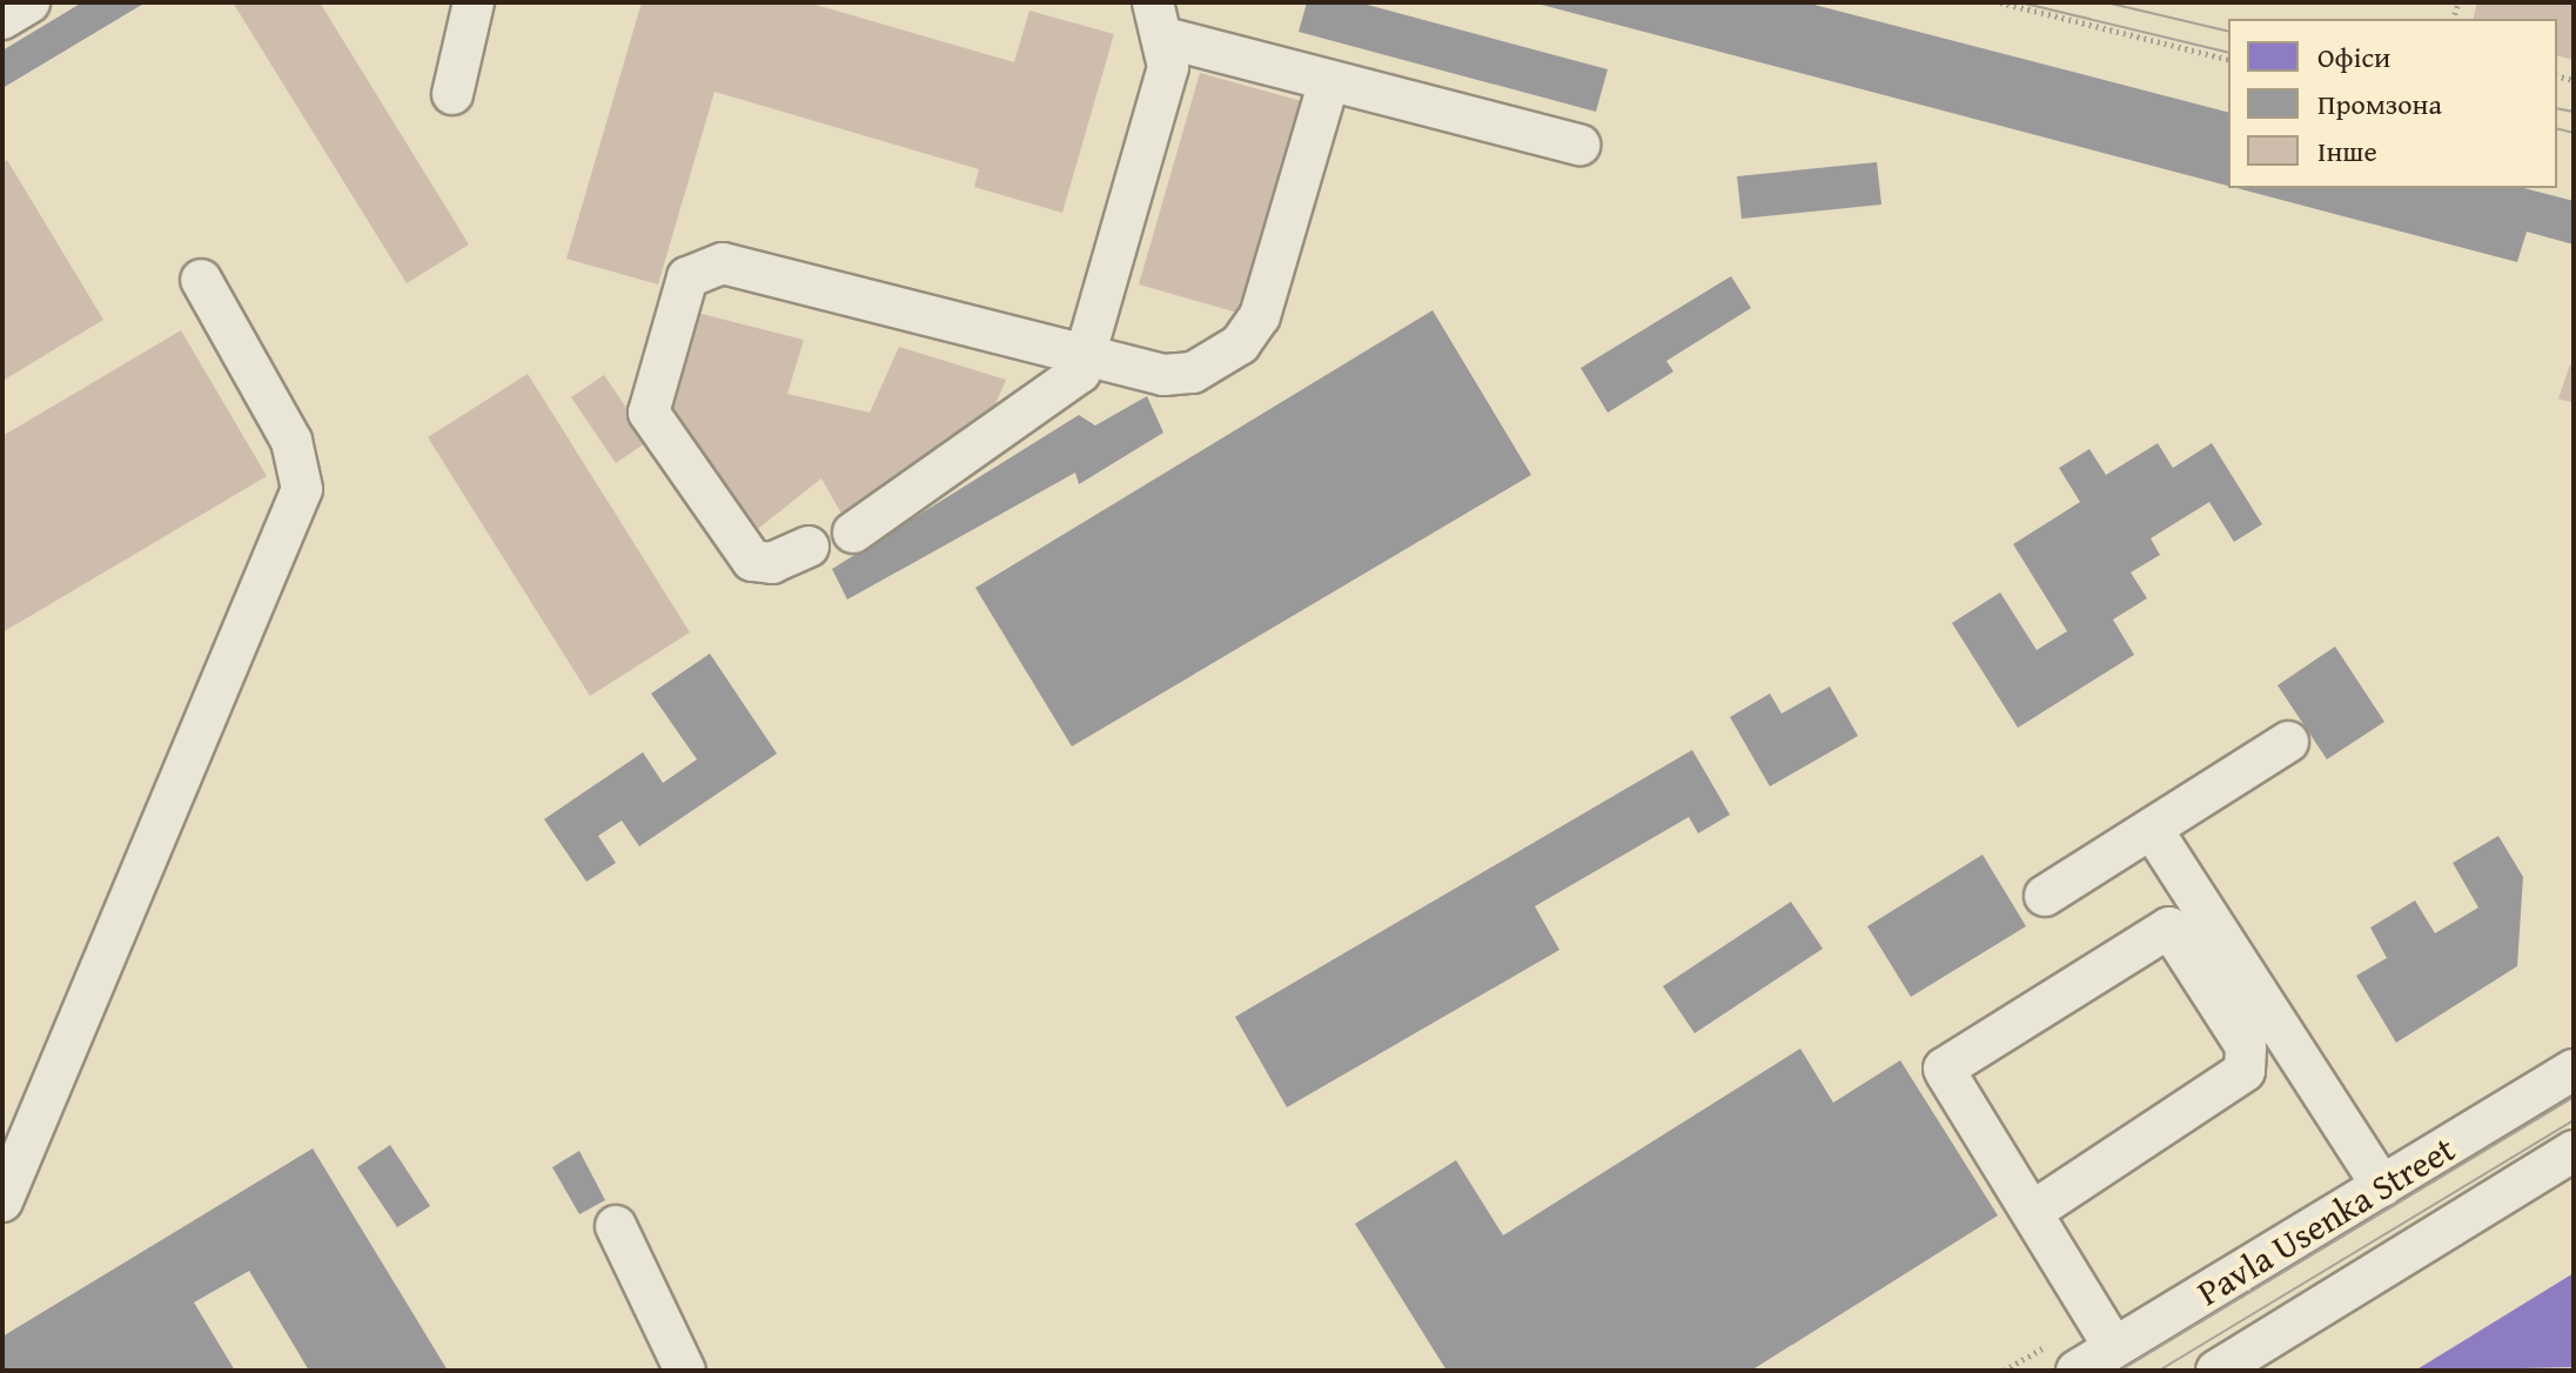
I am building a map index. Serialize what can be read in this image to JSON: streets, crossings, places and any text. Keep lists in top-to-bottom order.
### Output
{
  "streets": {
    "street": ["Pavla Usenka Street"]
  },
  "legend": ["Офіси", "Промзона", "Інше"]
}
